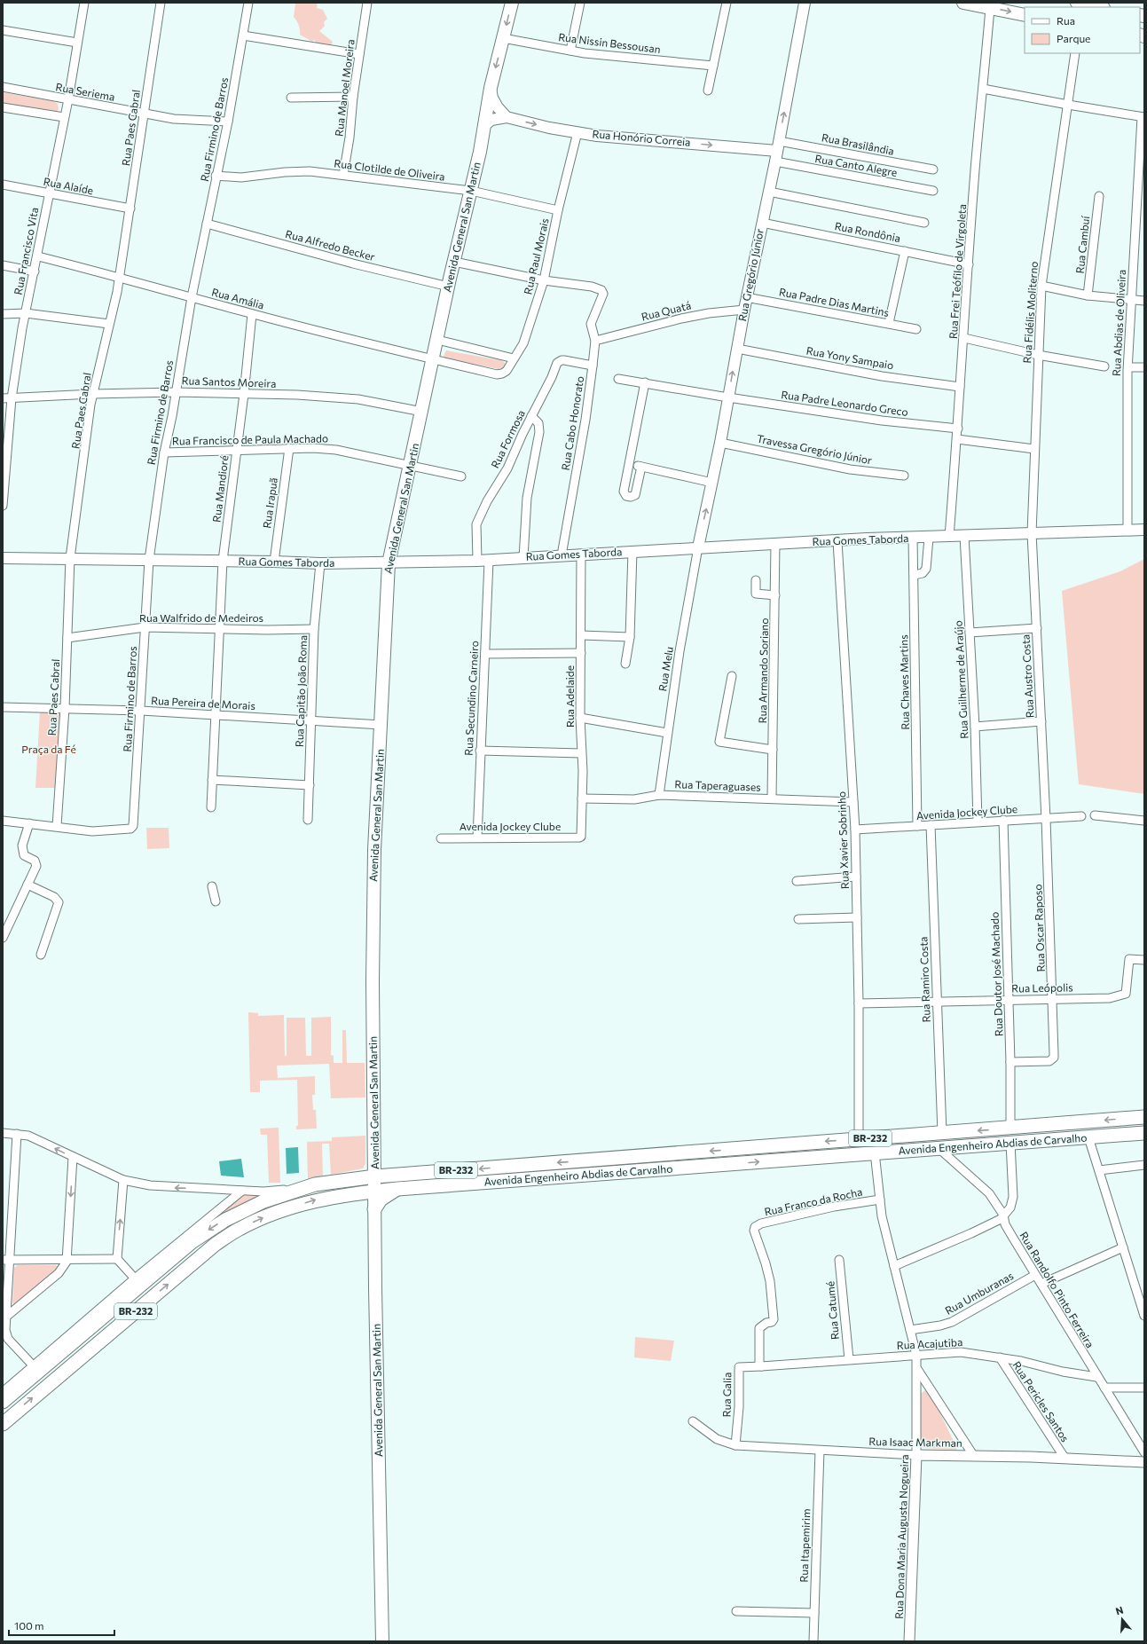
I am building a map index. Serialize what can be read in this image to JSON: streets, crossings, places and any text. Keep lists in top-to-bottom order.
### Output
{
  "streets": {
    "highway": ["BR-232", "Avenida Engenheiro Abdias de Carvalho"],
    "main road": [
      "Rua Honório Correia",
      "Avenida General San Martin",
      "Rua Gregório Júnior",
      "Rua Gomes Taborda"
    ],
    "street": [
      "Rua Nissin Bessousan",
      "Rua Manoel Moreira",
      "Rua Seriema",
      "Rua Paes Cabral",
      "Rua Firmino de Barros",
      "Rua Brasilândia",
      "Rua Canto Alegre",
      "Rua Clotilde de Oliveira",
      "Rua Alaíde",
      "Rua Rondônia",
      "Rua Cambuí",
      "Rua Alfredo Becker",
      "Rua Francisco Vita",
      "Rua Raul Morais",
      "Rua Frei Teófilo de Virgoleta",
      "Rua Amália",
      "Rua Padre Dias Martins",
      "Rua Quatá",
      "Rua Fidélis Moliterno",
      "Rua Abdias de Oliveira",
      "Rua Yony Sampaio",
      "Rua Santos Moreira",
      "Rua Padre Leonardo Greco",
      "Rua Cabo Honorato",
      "Rua Formosa",
      "Rua Francisco de Paula Machado",
      "Travessa Gregório Júnior",
      "Rua Mandioré",
      "Rua Irapuã",
      "Rua Walfrido de Medeiros",
      "Rua Melu",
      "Rua Armando Soriano",
      "Rua Austro Costa",
      "Rua Guilherme de Araújo",
      "Rua Chaves Martins",
      "Rua Capitão João Roma",
      "Rua Adelaide",
      "Rua Secundino Carneiro",
      "Rua Pereira de Morais",
      "Rua Taperaguases",
      "Avenida Jockey Clube",
      "Rua Xavier Sobrinho",
      "Rua Oscar Raposo",
      "Rua Doutor José Machado",
      "Rua Ramiro Costa",
      "Rua Leópolis",
      "Rua Franco da Rocha",
      "Rua Randolfo Pinto Ferreira",
      "Rua Umburanas",
      "Rua Catumé",
      "Rua Acajutiba",
      "Rua Galia",
      "Rua Pericles Santos",
      "Rua Isaac Markman",
      "Rua Dona Maria Augusta Nogueira",
      "Rua Itapemirim"
    ]
  },
  "crossings": [
    ["Rua Nissin Bessousan", "Avenida General San Martin"],
    ["Rua Manoel Moreira", "Rua Clotilde de Oliveira"],
    ["Rua Seriema", "Rua Paes Cabral"],
    ["Rua Seriema", "Rua Firmino de Barros"],
    ["Rua Seriema", "Rua Francisco Vita"],
    ["Rua Paes Cabral", "Rua Firmino de Barros"],
    ["Rua Paes Cabral", "Rua Alaíde"],
    ["Rua Paes Cabral", "Rua Amália"],
    ["Rua Paes Cabral", "Rua Santos Moreira"],
    ["Rua Paes Cabral", "Rua Gomes Taborda"],
    ["Rua Paes Cabral", "Rua Walfrido de Medeiros"],
    ["Rua Paes Cabral", "Rua Pereira de Morais"],
    ["Rua Firmino de Barros", "Rua Clotilde de Oliveira"],
    ["Rua Firmino de Barros", "Rua Alfredo Becker"],
    ["Rua Firmino de Barros", "Rua Amália"],
    ["Rua Firmino de Barros", "Rua Santos Moreira"],
    ["Rua Firmino de Barros", "Rua Francisco de Paula Machado"],
    ["Rua Firmino de Barros", "Rua Gomes Taborda"],
    ["Rua Firmino de Barros", "Rua Walfrido de Medeiros"],
    ["Rua Firmino de Barros", "Rua Pereira de Morais"],
    ["Rua Honório Correia", "Rua Brasilândia"],
    ["Rua Honório Correia", "Avenida General San Martin"],
    ["Rua Honório Correia", "Rua Raul Morais"],
    ["Rua Honório Correia", "Rua Gregório Júnior"],
    ["Rua Brasilândia", "Rua Gregório Júnior"],
    ["Rua Canto Alegre", "Rua Gregório Júnior"],
    ["Rua Clotilde de Oliveira", "Avenida General San Martin"],
    ["Rua Clotilde de Oliveira", "Rua Raul Morais"],
    ["Rua Alaíde", "Rua Francisco Vita"],
    ["Avenida General San Martin", "Rua Alfredo Becker"],
    ["Avenida General San Martin", "Rua Amália"],
    ["Avenida General San Martin", "Rua Santos Moreira"],
    ["Avenida General San Martin", "Rua Francisco de Paula Machado"],
    ["Avenida General San Martin", "Rua Gomes Taborda"],
    ["Avenida General San Martin", "Rua Pereira de Morais"],
    ["Avenida General San Martin", "Avenida Engenheiro Abdias de Carvalho"],
    ["Rua Rondônia", "Rua Frei Teófilo de Virgoleta"],
    ["Rua Rondônia", "Rua Gregório Júnior"],
    ["Rua Francisco Vita", "Rua Amália"],
    ["Rua Francisco Vita", "Rua Santos Moreira"],
    ["Rua Raul Morais", "Rua Amália"],
    ["Rua Raul Morais", "Rua Cabo Honorato"],
    ["Rua Frei Teófilo de Virgoleta", "Rua Yony Sampaio"],
    ["Rua Frei Teófilo de Virgoleta", "Rua Padre Leonardo Greco"],
    ["Rua Frei Teófilo de Virgoleta", "Rua Gomes Taborda"],
    ["Rua Gregório Júnior", "Rua Padre Dias Martins"],
    ["Rua Gregório Júnior", "Rua Quatá"],
    ["Rua Gregório Júnior", "Rua Yony Sampaio"],
    ["Rua Gregório Júnior", "Rua Padre Leonardo Greco"],
    ["Rua Gregório Júnior", "Travessa Gregório Júnior"],
    ["Rua Gregório Júnior", "Rua Gomes Taborda"],
    ["Rua Gregório Júnior", "Rua Melu"],
    ["Rua Amália", "Rua Mandioré"],
    ["Rua Quatá", "Rua Cabo Honorato"],
    ["Rua Fidélis Moliterno", "Rua Gomes Taborda"],
    ["Rua Fidélis Moliterno", "Rua Austro Costa"],
    ["Rua Abdias de Oliveira", "Rua Gomes Taborda"],
    ["Rua Santos Moreira", "Rua Mandioré"],
    ["Rua Cabo Honorato", "Rua Formosa"],
    ["Rua Cabo Honorato", "Rua Gomes Taborda"],
    ["Rua Formosa", "Rua Gomes Taborda"],
    ["Rua Francisco de Paula Machado", "Rua Mandioré"],
    ["Rua Francisco de Paula Machado", "Rua Irapuã"],
    ["Rua Mandioré", "Rua Gomes Taborda"],
    ["Rua Mandioré", "Rua Walfrido de Medeiros"],
    ["Rua Mandioré", "Rua Pereira de Morais"],
    ["Rua Irapuã", "Rua Gomes Taborda"],
    ["Rua Gomes Taborda", "Rua Melu"],
    ["Rua Gomes Taborda", "Rua Armando Soriano"],
    ["Rua Gomes Taborda", "Rua Austro Costa"],
    ["Rua Gomes Taborda", "Rua Guilherme de Araújo"],
    ["Rua Gomes Taborda", "Rua Chaves Martins"],
    ["Rua Gomes Taborda", "Rua Capitão João Roma"],
    ["Rua Gomes Taborda", "Rua Adelaide"],
    ["Rua Gomes Taborda", "Rua Secundino Carneiro"],
    ["Rua Gomes Taborda", "Rua Xavier Sobrinho"],
    ["Rua Walfrido de Medeiros", "Rua Capitão João Roma"],
    ["Rua Melu", "Rua Taperaguases"],
    ["Rua Armando Soriano", "Rua Taperaguases"],
    ["Rua Austro Costa", "Avenida Jockey Clube"],
    ["Rua Austro Costa", "Rua Oscar Raposo"],
    ["Rua Guilherme de Araújo", "Avenida Jockey Clube"],
    ["Rua Chaves Martins", "Avenida Jockey Clube"],
    ["Rua Capitão João Roma", "Rua Pereira de Morais"],
    ["Rua Adelaide", "Rua Taperaguases"],
    ["Rua Adelaide", "Avenida Jockey Clube"],
    ["Rua Secundino Carneiro", "Avenida Jockey Clube"],
    ["Rua Taperaguases", "Rua Xavier Sobrinho"],
    ["Avenida Jockey Clube", "Rua Xavier Sobrinho"],
    ["Avenida Jockey Clube", "Rua Oscar Raposo"],
    ["Avenida Jockey Clube", "Rua Doutor José Machado"],
    ["Avenida Jockey Clube", "Rua Ramiro Costa"],
    ["Rua Xavier Sobrinho", "Rua Leópolis"],
    ["Rua Xavier Sobrinho", "Avenida Engenheiro Abdias de Carvalho"],
    ["Rua Oscar Raposo", "Rua Doutor José Machado"],
    ["Rua Oscar Raposo", "Rua Leópolis"],
    ["Rua Doutor José Machado", "Rua Leópolis"],
    ["Rua Doutor José Machado", "Avenida Engenheiro Abdias de Carvalho"],
    ["Rua Ramiro Costa", "Rua Leópolis"],
    ["Rua Ramiro Costa", "Avenida Engenheiro Abdias de Carvalho"],
    ["Avenida Engenheiro Abdias de Carvalho", "Rua Randolfo Pinto Ferreira"],
    ["Avenida Engenheiro Abdias de Carvalho", "Rua Dona Maria Augusta Nogueira"],
    ["Rua Franco da Rocha", "Rua Acajutiba"],
    ["Rua Franco da Rocha", "Rua Galia"],
    ["Rua Franco da Rocha", "Rua Dona Maria Augusta Nogueira"],
    ["Rua Randolfo Pinto Ferreira", "Rua Umburanas"],
    ["Rua Randolfo Pinto Ferreira", "Rua Acajutiba"],
    ["Rua Umburanas", "Rua Dona Maria Augusta Nogueira"],
    ["Rua Catumé", "Rua Acajutiba"],
    ["Rua Acajutiba", "Rua Galia"],
    ["Rua Acajutiba", "Rua Pericles Santos"],
    ["Rua Acajutiba", "Rua Dona Maria Augusta Nogueira"],
    ["Rua Galia", "Rua Isaac Markman"],
    ["Rua Pericles Santos", "Rua Isaac Markman"],
    ["Rua Isaac Markman", "Rua Dona Maria Augusta Nogueira"],
    ["Rua Isaac Markman", "Rua Itapemirim"]
  ],
  "one_way": ["Rua Honório Correia", "Rua Gregório Júnior"],
  "parks": ["Praça da Fé"],
  "legend": ["Rua", "Parque"],
  "scale_bar": "100 m",
  "north": "top"
}
